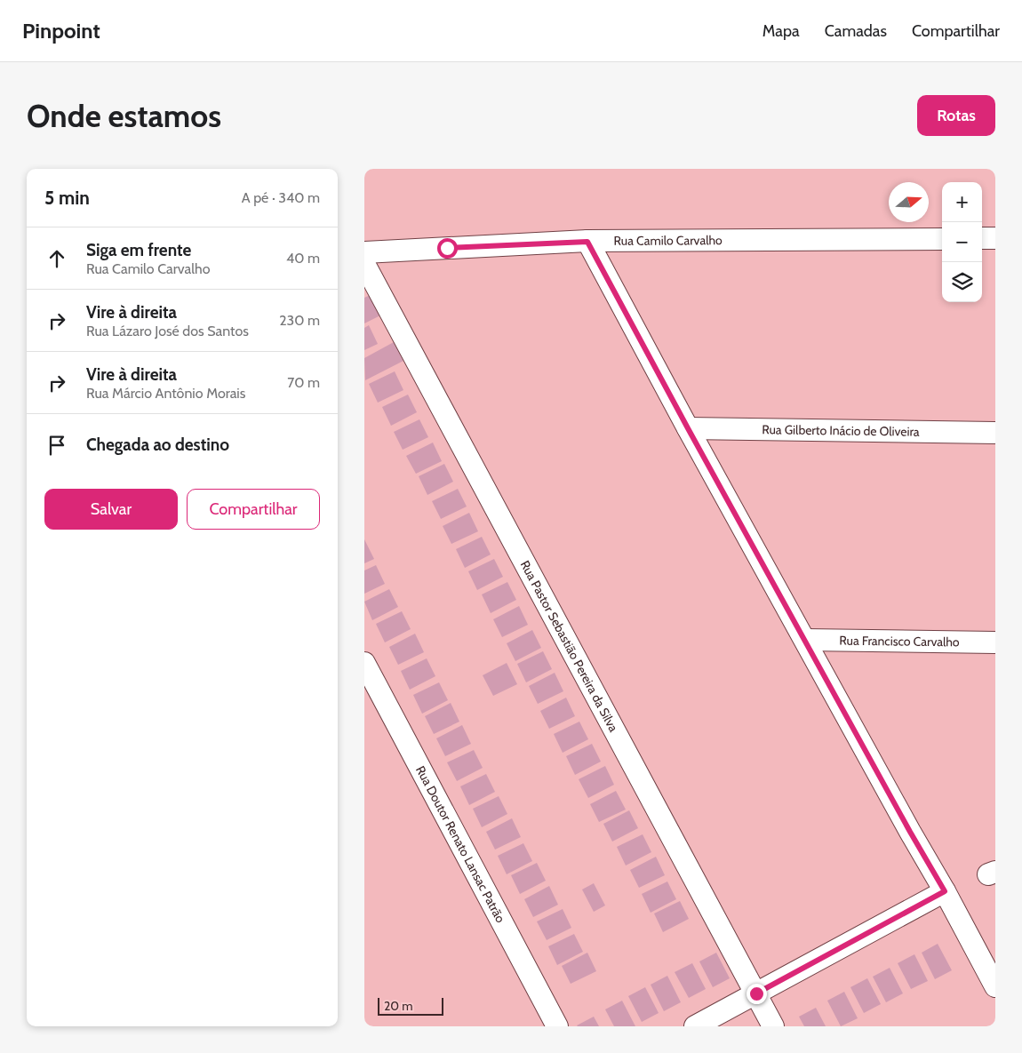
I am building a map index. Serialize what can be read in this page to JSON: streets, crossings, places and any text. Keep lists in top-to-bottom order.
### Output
{
  "streets": {
    "street": [
      "Rua Camilo Carvalho",
      "Rua Gilberto Inácio de Oliveira",
      "Rua Francisco Carvalho",
      "Rua Pastor Sebastião Pereira da Silva",
      "Rua Doutor Renato Lansac Patrão"
    ]
  },
  "scale_bar": "20 m",
  "north": "right",
  "page": {
    "header": "Pinpoint",
    "nav": ["Mapa", "Camadas", "Compartilhar"],
    "buttons": [
      "Rotas",
      ["Salvar", "Compartilhar"]
    ],
    "title": "Onde estamos",
    "heading": ["5 min", "A pé · 340 m"],
    "map_buttons": ["+", "−"],
    "list": [
      ["Siga em frente", "Rua Camilo Carvalho", "40 m"],
      ["Vire à direita", "Rua Lázaro José dos Santos", "230 m"],
      ["Vire à direita", "Rua Márcio Antônio Morais", "70 m"],
      "Chegada ao destino"
    ],
    "scale": "20 m"
  }
}
